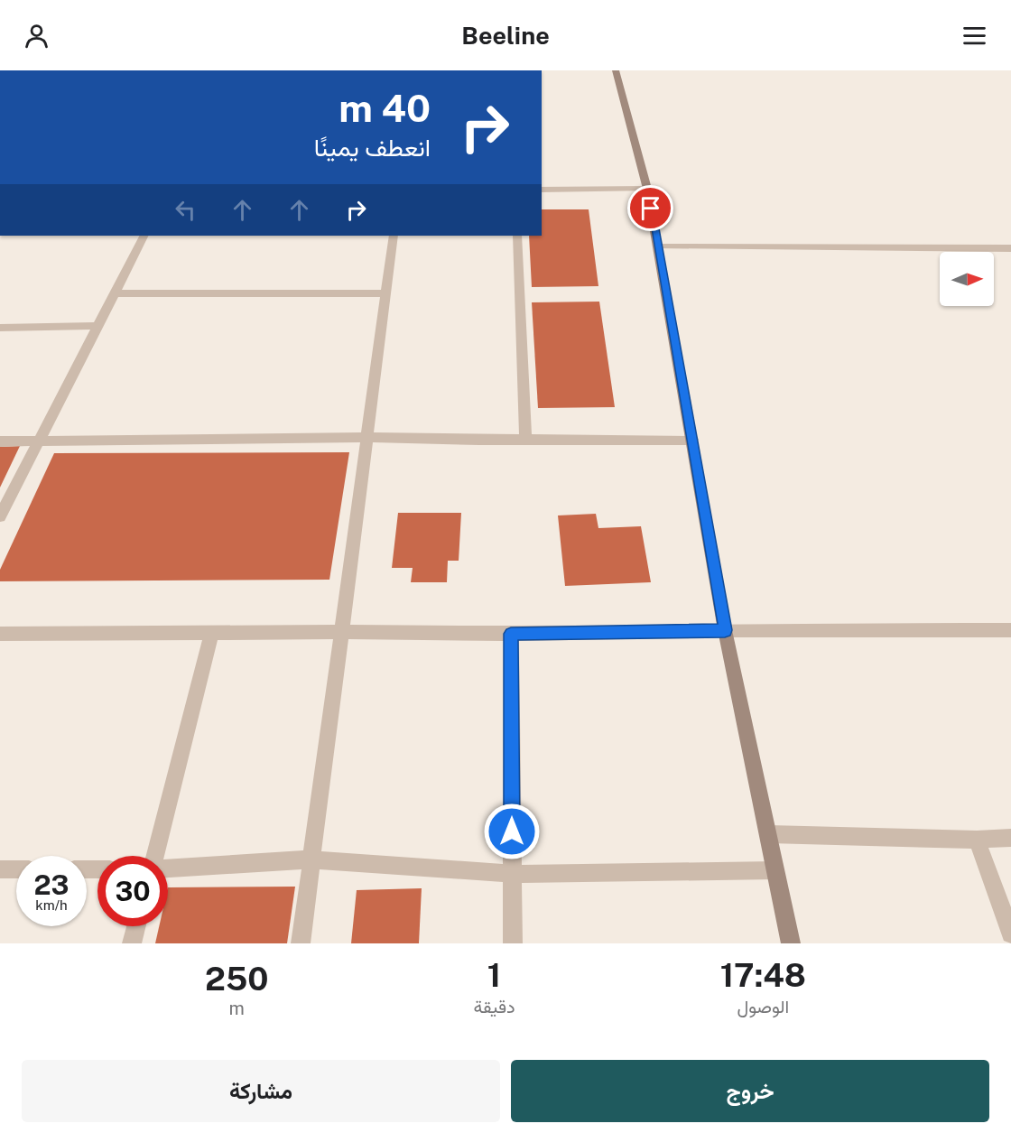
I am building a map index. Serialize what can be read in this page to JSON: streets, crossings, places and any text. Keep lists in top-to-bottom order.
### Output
{
  "north": "right",
  "page": {
    "header": "Beeline",
    "turn": ["40 m", "انعطف يمينًا"],
    "speed": "23 km/h",
    "limit": "30",
    "eta": [
      "17:48",
      "الوصول",
      "1",
      "دقيقة",
      "250",
      "m"
    ],
    "buttons": ["خروج", "مشاركة"]
  }
}
